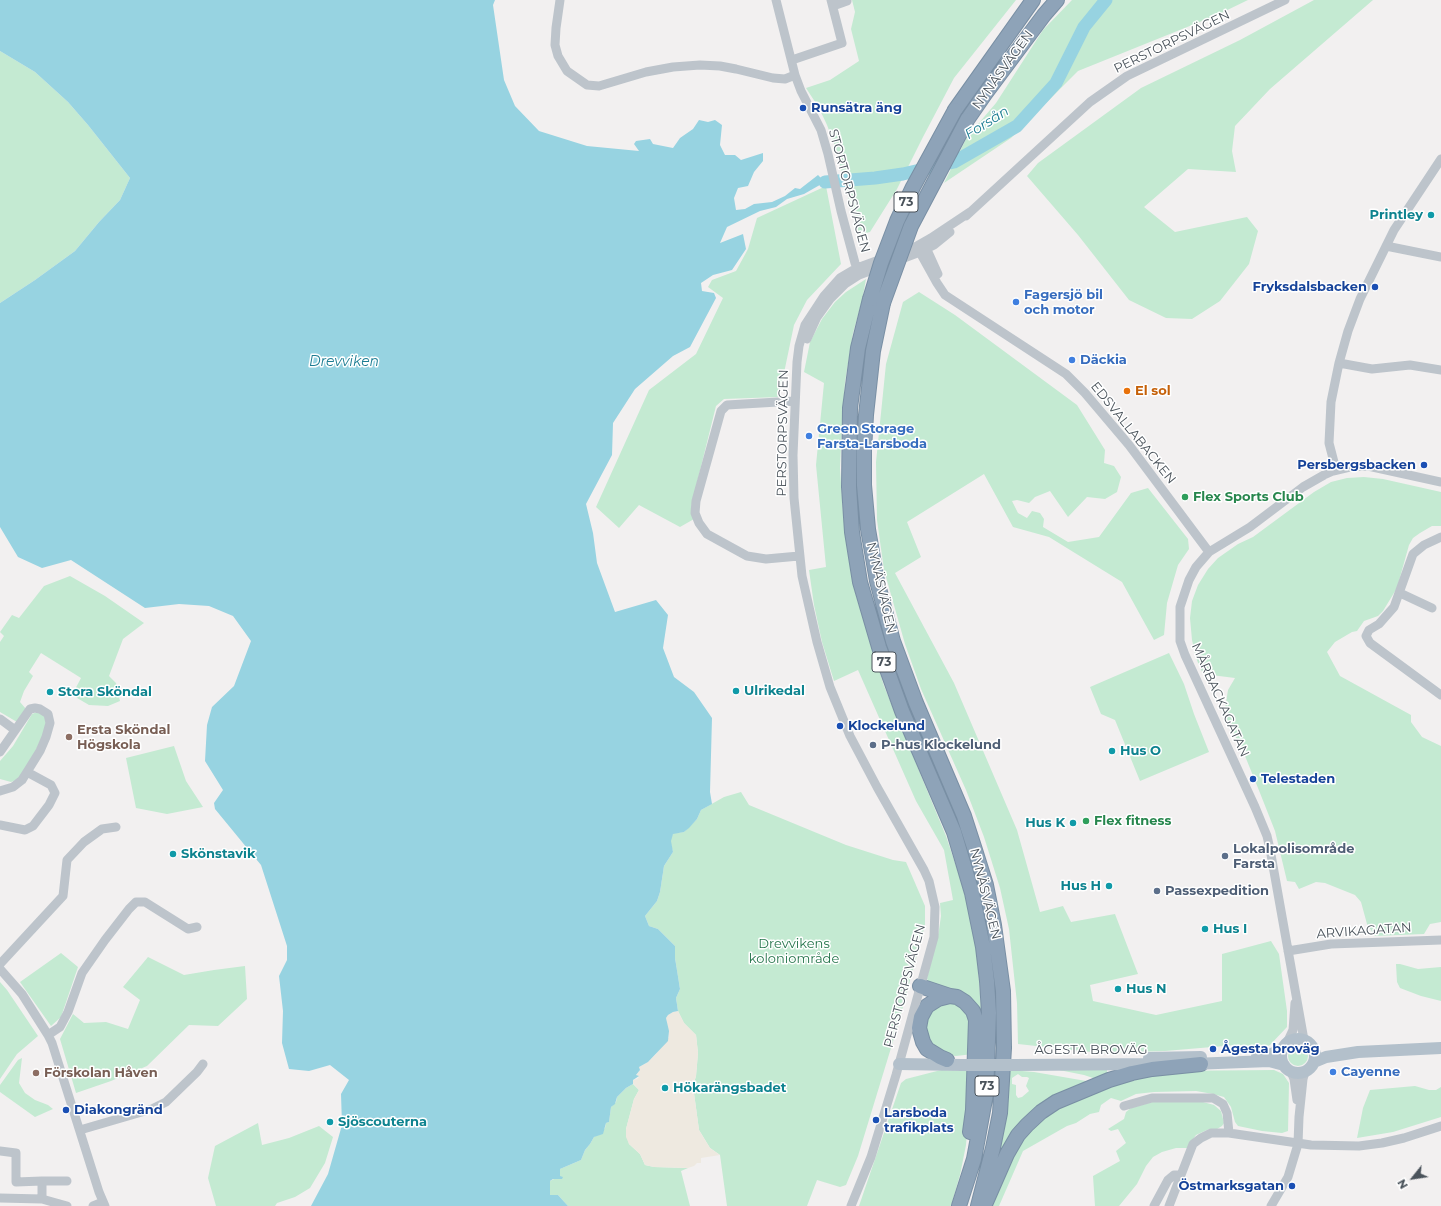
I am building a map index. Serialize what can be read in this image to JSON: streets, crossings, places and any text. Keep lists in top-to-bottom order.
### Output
{
  "streets": {
    "highway": ["NYNÄSVÄGEN", "73"],
    "main road": ["ÅGESTA BROVÄG"],
    "street": [
      "PERSTORPSVÄGEN",
      "STORTORPSVÄGEN",
      "EDSVALLABACKEN",
      "MÅRBACKAGATAN",
      "ARVIKAGATAN"
    ]
  },
  "crossings": [
    ["PERSTORPSVÄGEN", "STORTORPSVÄGEN"],
    ["PERSTORPSVÄGEN", "EDSVALLABACKEN"],
    ["PERSTORPSVÄGEN", "ÅGESTA BROVÄG"],
    ["EDSVALLABACKEN", "MÅRBACKAGATAN"],
    ["MÅRBACKAGATAN", "ARVIKAGATAN"],
    ["MÅRBACKAGATAN", "ÅGESTA BROVÄG"]
  ],
  "water": ["Forsån", "Drevviken"],
  "parks": ["Drevvikens koloniområde"],
  "places": [
    "Runsätra äng",
    "Printley",
    "Fryksdalsbacken",
    "Fagersjö bil och motor",
    "Däckia",
    "El sol",
    "Green Storage Farsta-Larsboda",
    "Persbergsbacken",
    "Flex Sports Club",
    "Ulrikedal",
    "Stora Sköndal",
    "Klockelund",
    "Ersta Sköndal Högskola",
    "P-hus Klockelund",
    "Hus O",
    "Telestaden",
    "Flex fitness",
    "Hus K",
    "Skönstavik",
    "Lokalpolisområde Farsta",
    "Hus H",
    "Passexpedition",
    "Hus I",
    "Hus N",
    "Ågesta broväg",
    "Cayenne",
    "Förskolan Håven",
    "Hökarängsbadet",
    "Diakongränd",
    "Larsboda trafikplats",
    "Sjöscouterna",
    "Östmarksgatan"
  ],
  "north": "bottom left"
}
